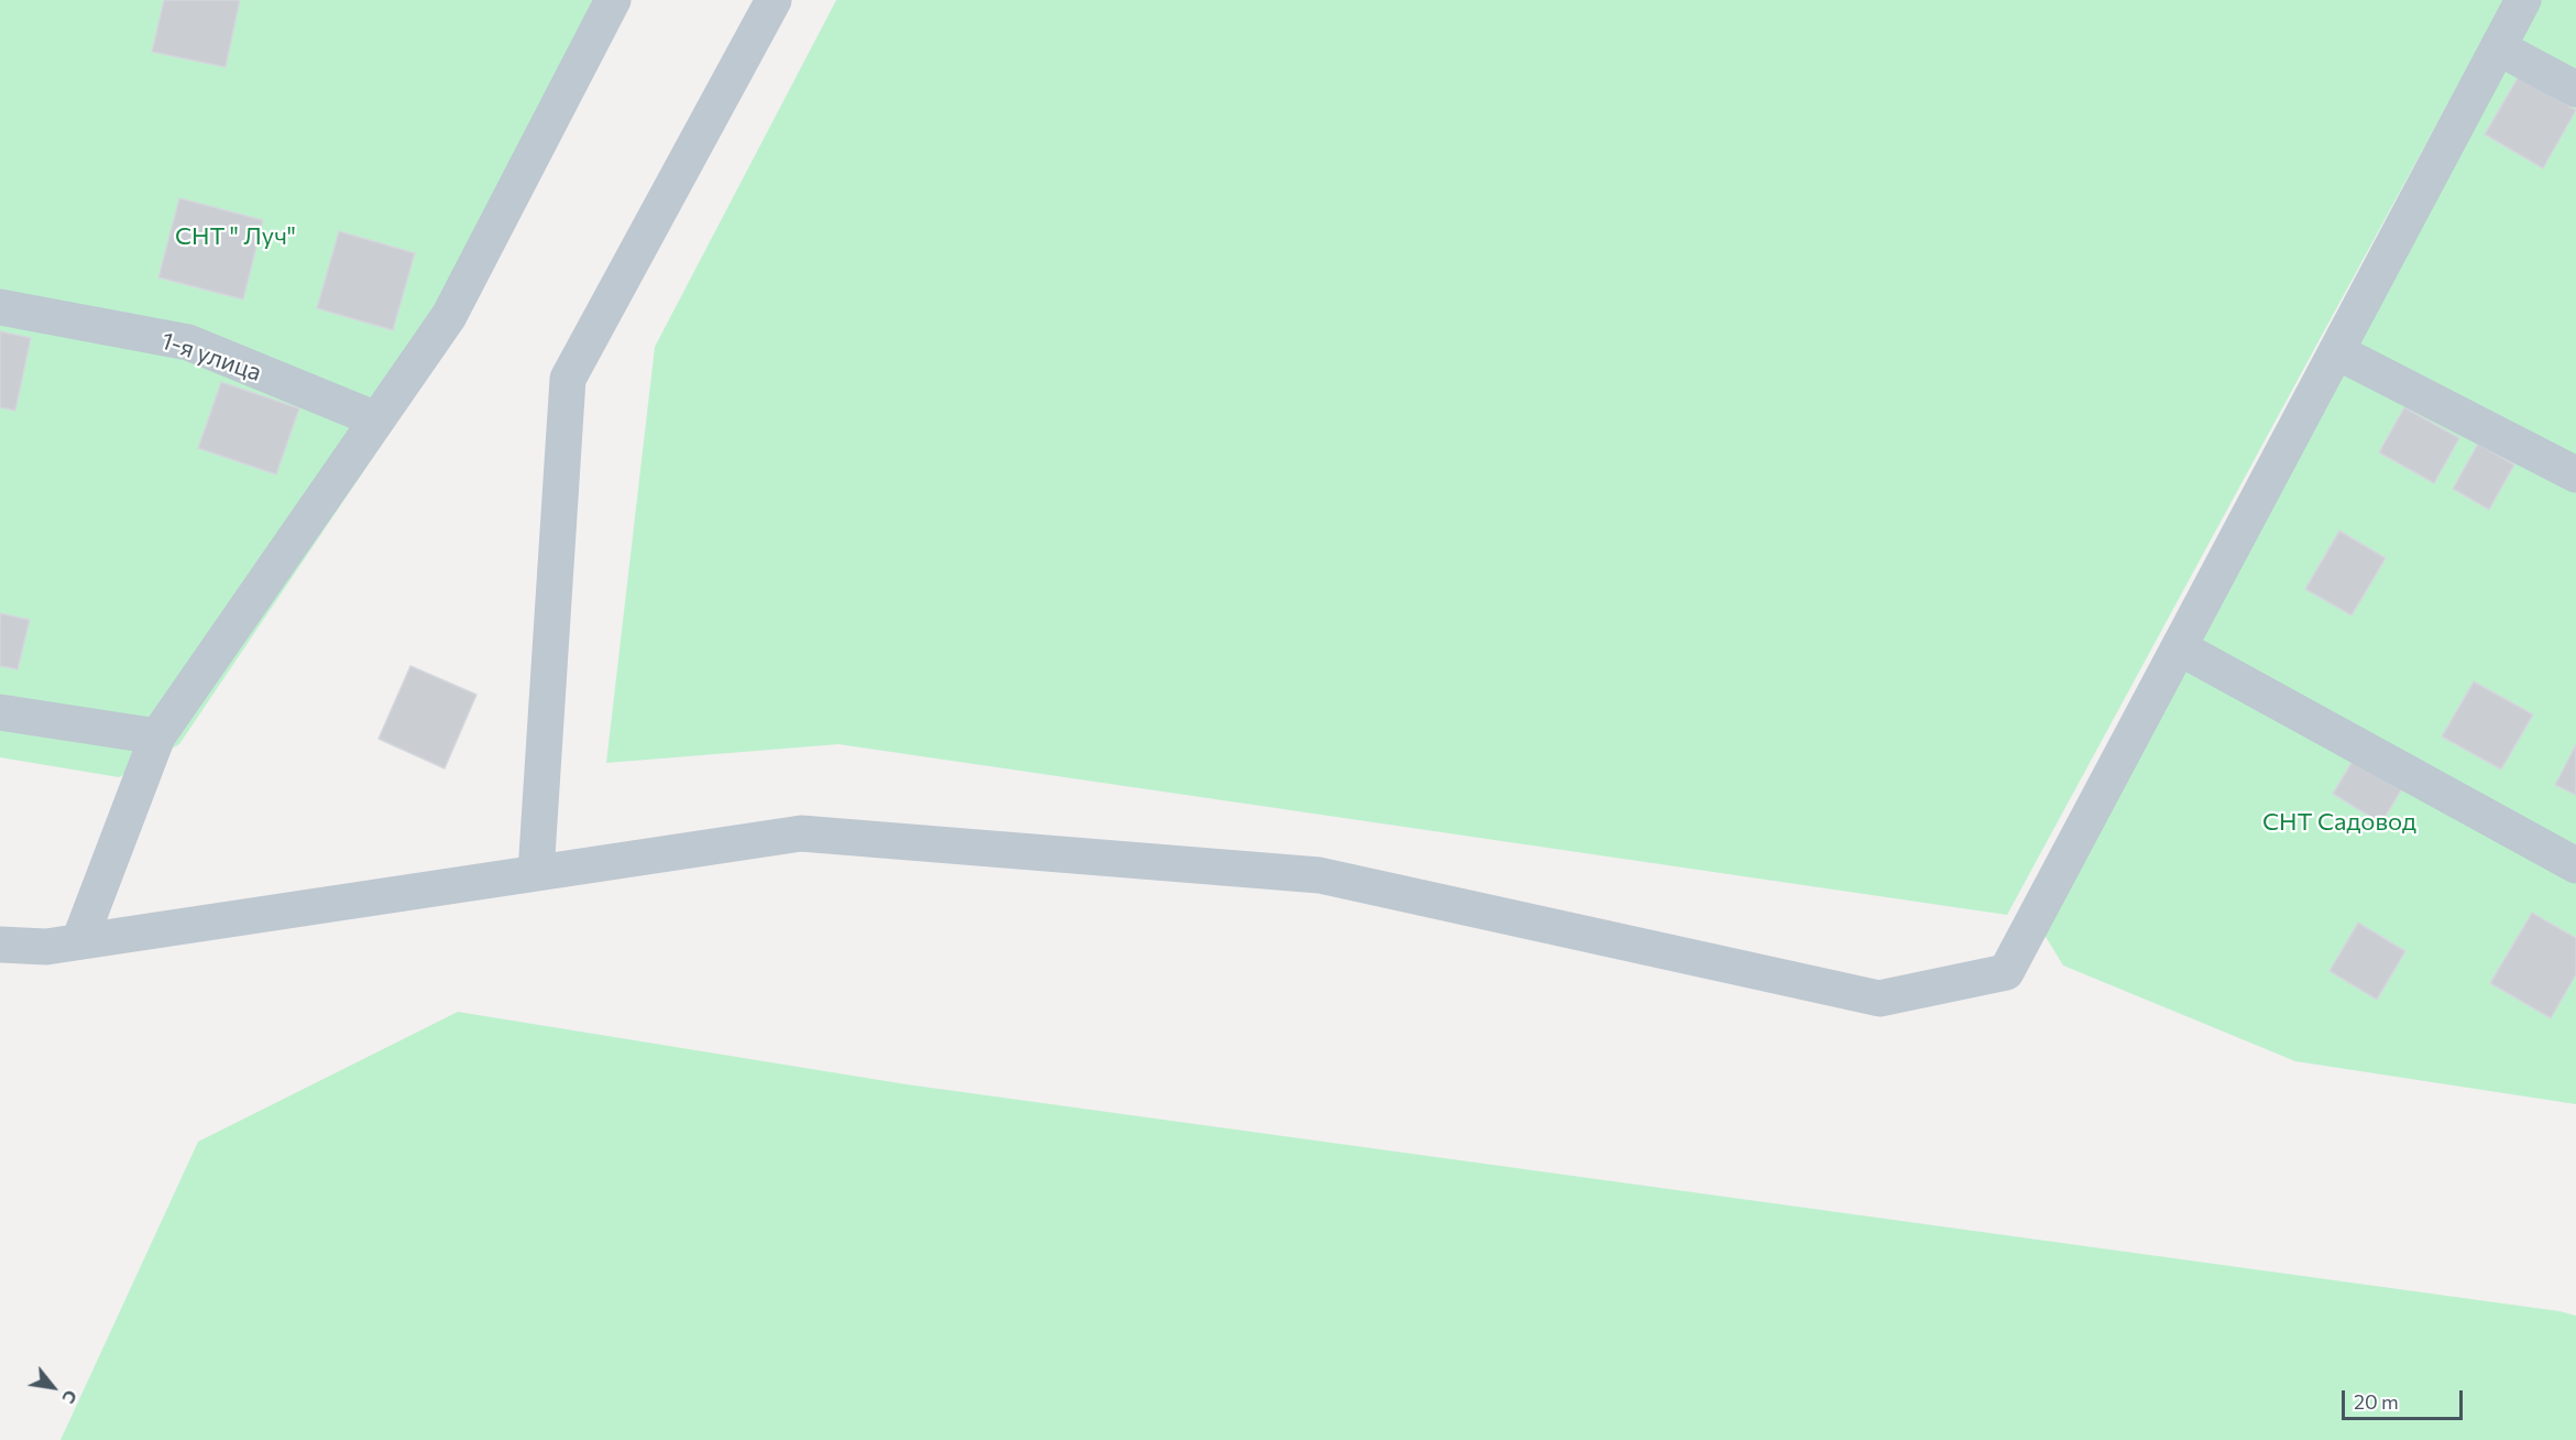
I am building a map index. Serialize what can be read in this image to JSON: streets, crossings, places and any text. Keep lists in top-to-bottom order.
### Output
{
  "streets": {
    "street": ["1-я улица"]
  },
  "parks": ["СНТ \" Луч\"", "СНТ Садовод"],
  "scale_bar": "20 m",
  "north": "bottom right"
}
